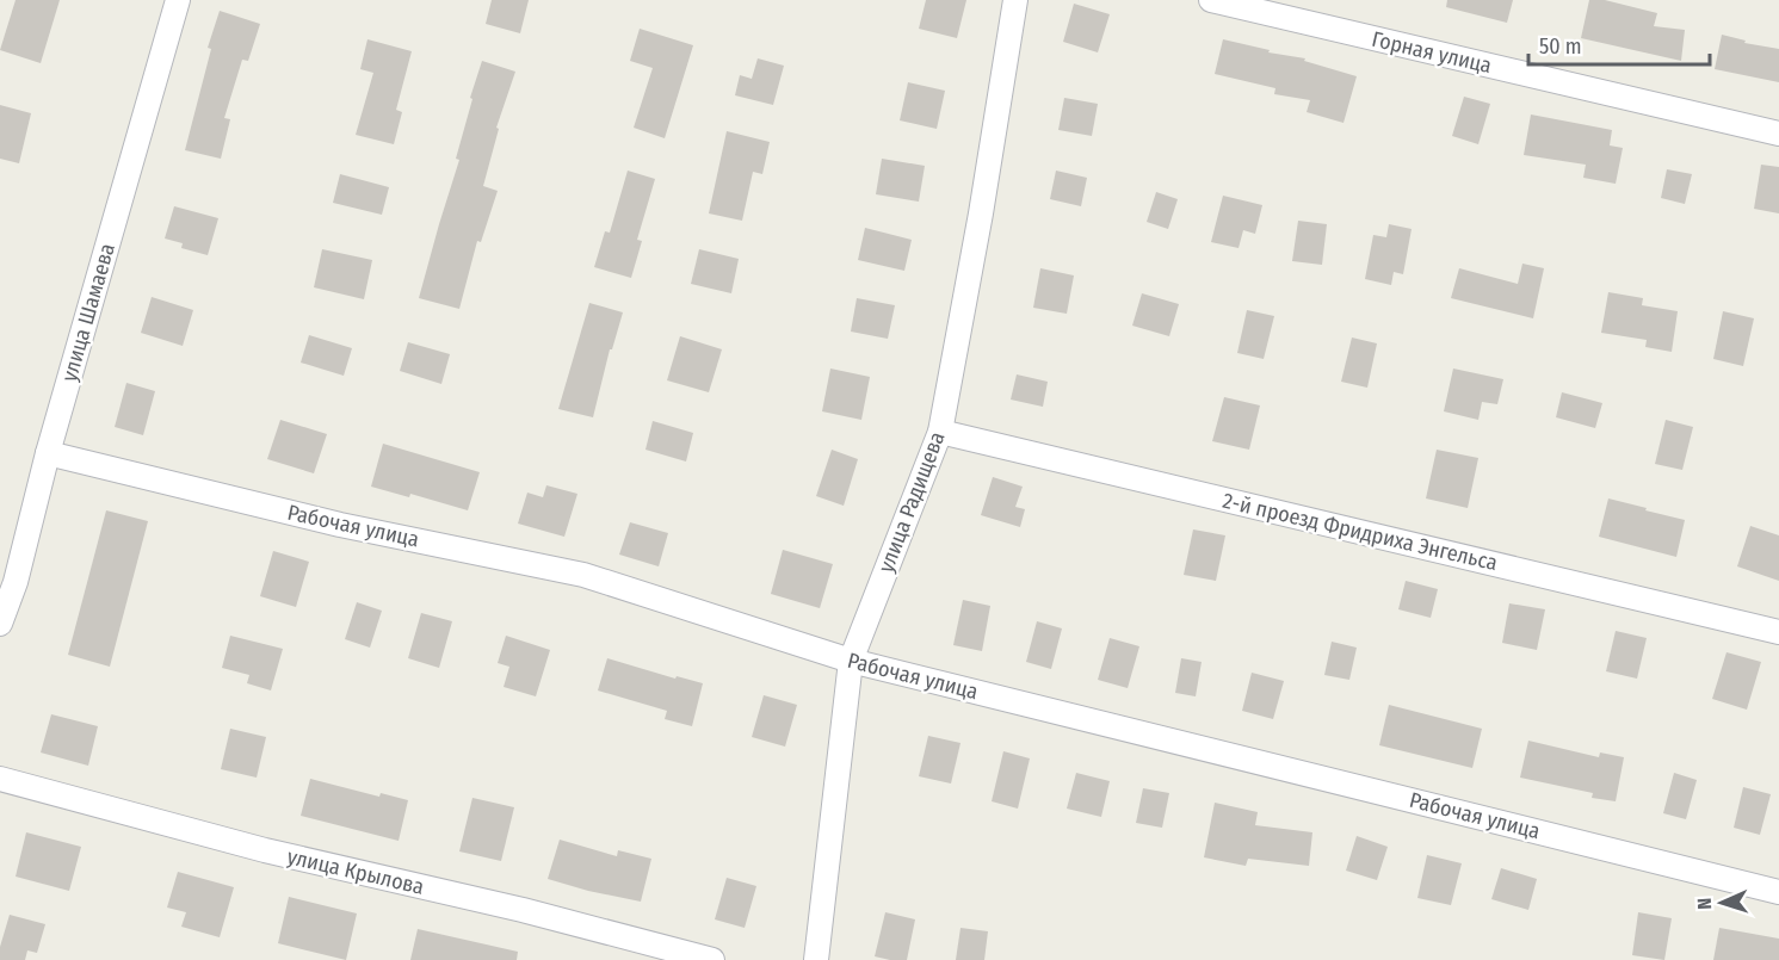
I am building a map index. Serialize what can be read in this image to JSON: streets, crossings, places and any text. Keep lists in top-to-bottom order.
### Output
{
  "streets": {
    "street": [
      "Горная улица",
      "улица Шамаева",
      "улица Радищева",
      "Рабочая улица",
      "2-й проезд Фридриха Энгельса",
      "улица Крылова"
    ]
  },
  "crossings": [
    ["улица Шамаева", "Рабочая улица"],
    ["улица Радищева", "Рабочая улица"],
    ["улица Радищева", "2-й проезд Фридриха Энгельса"]
  ],
  "scale_bar": "50 m",
  "north": "left"
}
